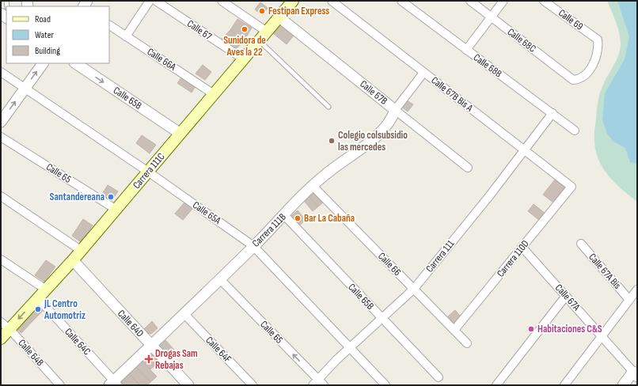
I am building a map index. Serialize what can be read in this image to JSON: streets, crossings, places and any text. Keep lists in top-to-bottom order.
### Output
{
  "streets": {
    "main road": ["Carrera 111C"],
    "street": [
      "Calle 69",
      "Calle 67",
      "Calle 68C",
      "Calle 66A",
      "Calle 68B",
      "Calle 67B",
      "Calle 67B Bis A",
      "Calle 65B",
      "Calle 65",
      "Calle 65A",
      "Carrera 111B",
      "Carrera 111",
      "Carrera 110D",
      "Calle 66",
      "Calle 67A Bis",
      "Calle 67A",
      "Calle 64D",
      "Calle 64C",
      "Calle 64F",
      "Calle 64B"
    ]
  },
  "crossings": [
    ["Calle 69", "Calle 68C"],
    ["Calle 67", "Carrera 111C"],
    ["Calle 66A", "Carrera 111C"],
    ["Calle 68B", "Carrera 111"],
    ["Calle 67B", "Carrera 111C"],
    ["Calle 67B", "Carrera 111B"],
    ["Calle 67B Bis A", "Carrera 111B"],
    ["Calle 67B Bis A", "Carrera 111"],
    ["Calle 67B Bis A", "Carrera 110D"],
    ["Calle 65B", "Carrera 111C"],
    ["Calle 65B", "Carrera 111B"],
    ["Calle 65B", "Carrera 111"],
    ["Carrera 111C", "Calle 65"],
    ["Carrera 111C", "Calle 65A"],
    ["Carrera 111C", "Calle 64D"],
    ["Carrera 111C", "Calle 64C"],
    ["Carrera 111C", "Calle 64B"],
    ["Calle 65", "Carrera 111B"],
    ["Calle 65", "Carrera 111"],
    ["Calle 65A", "Carrera 111B"],
    ["Calle 65A", "Carrera 111"],
    ["Carrera 111B", "Calle 66"],
    ["Carrera 111B", "Calle 64D"],
    ["Carrera 111B", "Calle 64C"],
    ["Carrera 111B", "Calle 64F"],
    ["Carrera 111", "Calle 66"],
    ["Carrera 110D", "Calle 66"],
    ["Carrera 110D", "Calle 67A"]
  ],
  "one_way": ["Calle 65B", "Calle 65"],
  "places": {
    "other": [
      "Festipan Express",
      "Sunidora de Aves la 22",
      "Colegio colsubsidio las mercedes",
      "Santandereana",
      "Bar La Cabaña",
      "JL Centro Automotriz",
      "Habitaciones C&S"
    ],
    "health": ["Drogas Sam Rebajas"]
  },
  "legend": ["Road", "Water", "Building"]
}
